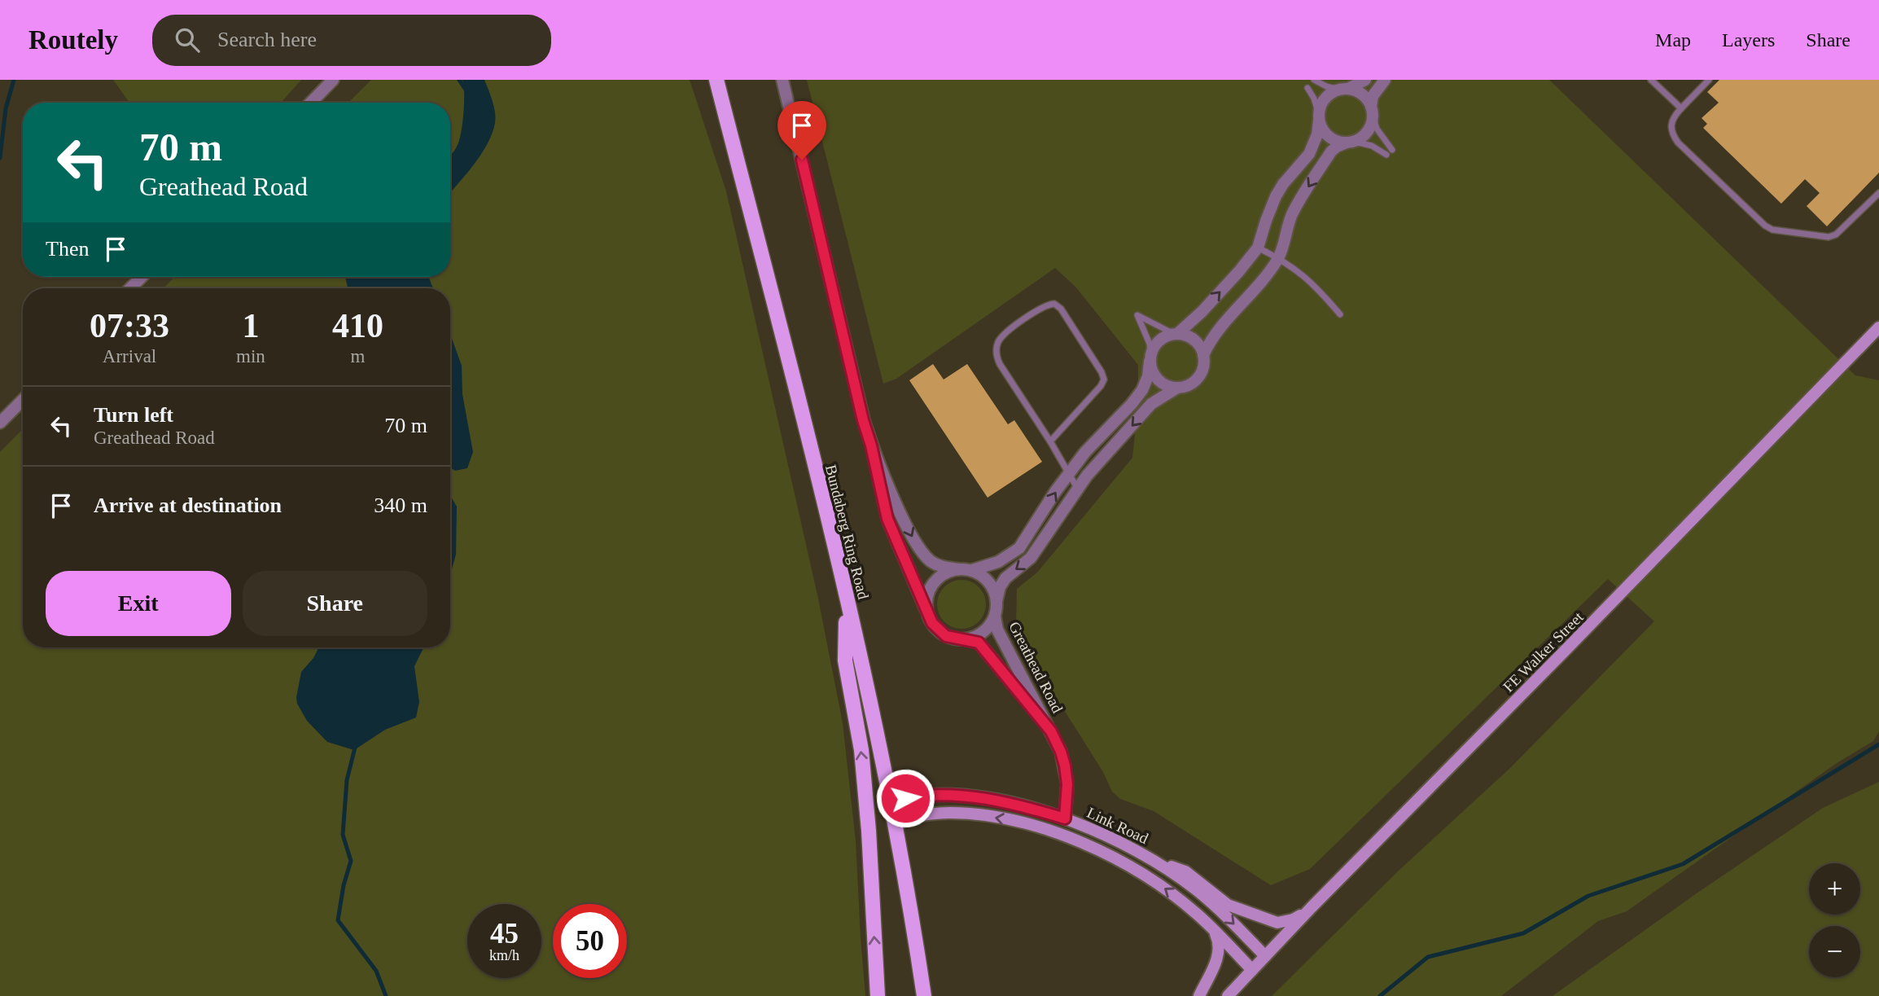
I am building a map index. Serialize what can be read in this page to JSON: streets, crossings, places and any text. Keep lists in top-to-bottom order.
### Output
{
  "streets": {
    "main road": ["Bundaberg Ring Road", "FE Walker Street", "Link Road"],
    "street": ["Greathead Road"]
  },
  "crossings": [
    ["Bundaberg Ring Road", "Link Road"],
    ["FE Walker Street", "Link Road"],
    ["Greathead Road", "Link Road"]
  ],
  "page": {
    "header": "Routely",
    "search": "Search here",
    "nav": ["Map", "Layers", "Share"],
    "turn": ["70 m", "Greathead Road"],
    "then": "Then",
    "eta": [
      "07:33",
      "Arrival",
      "1",
      "min",
      "410",
      "m"
    ],
    "list": [
      {
        "name": "Turn left",
        "note": "Greathead Road",
        "value": "70 m"
      },
      {
        "name": "Arrive at destination",
        "value": "340 m"
      }
    ],
    "buttons": ["Exit", "Share"],
    "map_buttons": ["+", "−"],
    "speed": "45 km/h",
    "limit": "50"
  }
}
